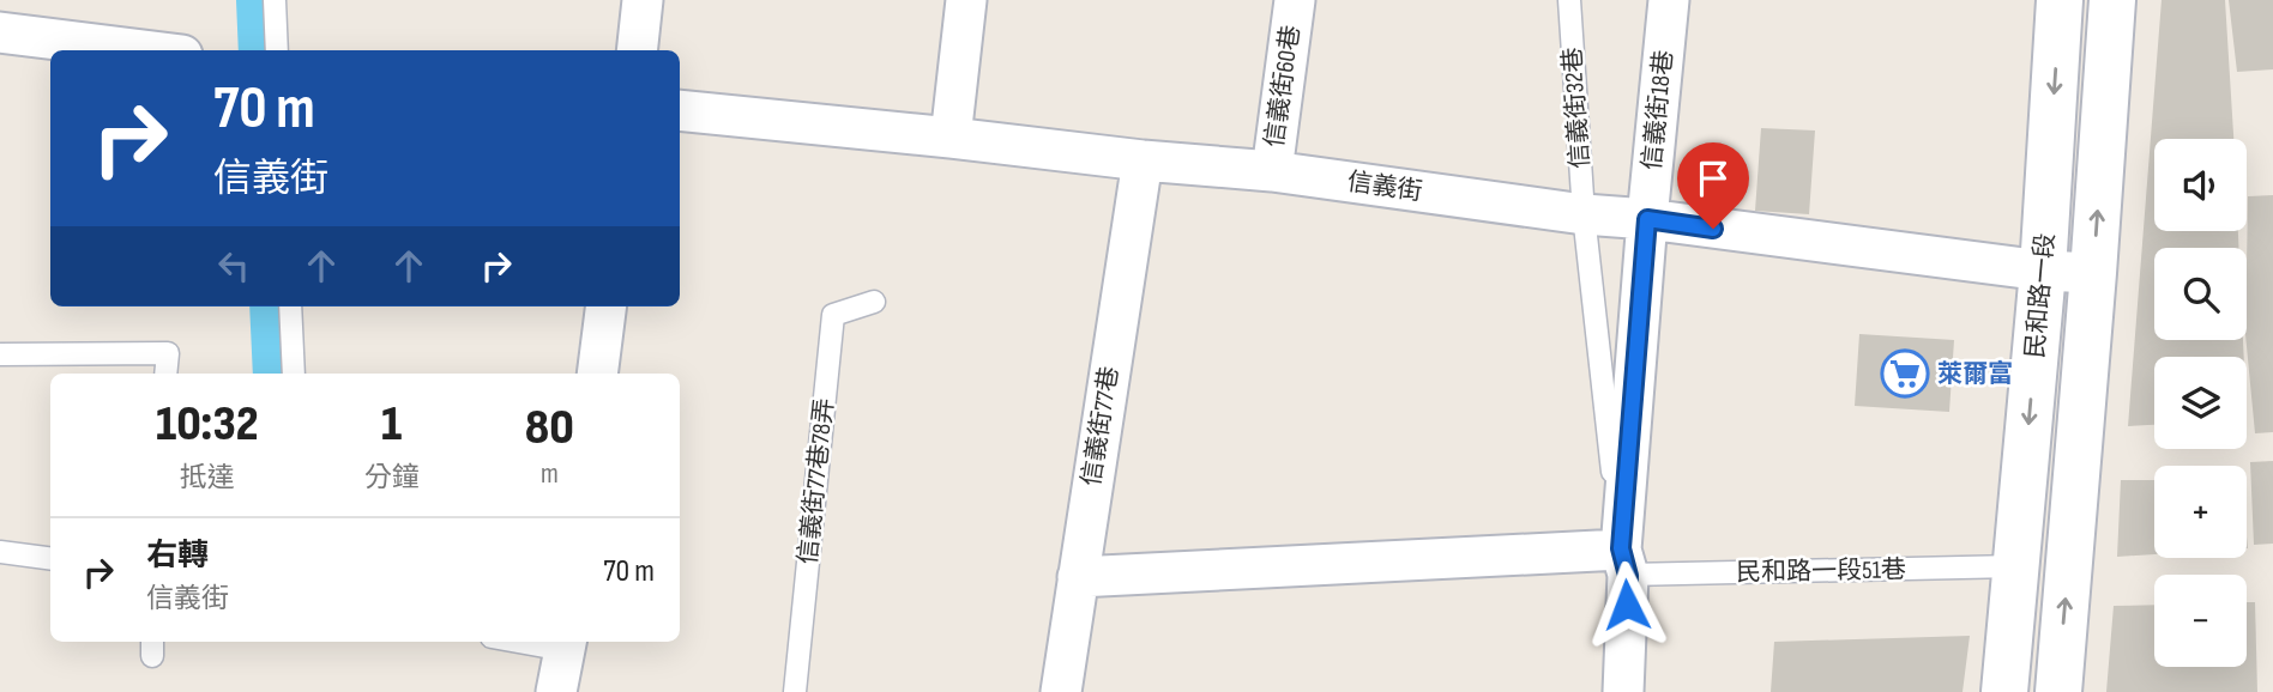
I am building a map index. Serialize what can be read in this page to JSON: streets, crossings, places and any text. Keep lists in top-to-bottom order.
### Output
{
  "streets": {
    "street": [
      "信義街60巷",
      "信義街18巷",
      "信義街",
      "民和路一段",
      "信義街77巷"
    ],
    "lane": ["信義街32巷", "信義街77巷78弄", "民和路一段51巷"]
  },
  "crossings": [
    ["信義街60巷", "信義街"],
    ["信義街32巷", "信義街18巷"],
    ["信義街32巷", "信義街"],
    ["信義街32巷", "民和路一段51巷"],
    ["信義街18巷", "信義街"],
    ["信義街18巷", "民和路一段51巷"],
    ["信義街", "民和路一段"],
    ["信義街", "信義街77巷"],
    ["民和路一段", "民和路一段51巷"]
  ],
  "places": {
    "supermarket": ["萊爾富"]
  },
  "page": {
    "turn": ["70 m", "信義街"],
    "map_buttons": ["+", "−"],
    "eta": [
      "10:32",
      "抵達",
      "1",
      "分鐘",
      "80",
      "m"
    ],
    "list": [
      {
        "name": "右轉",
        "note": "信義街",
        "value": "70 m"
      }
    ]
  }
}
